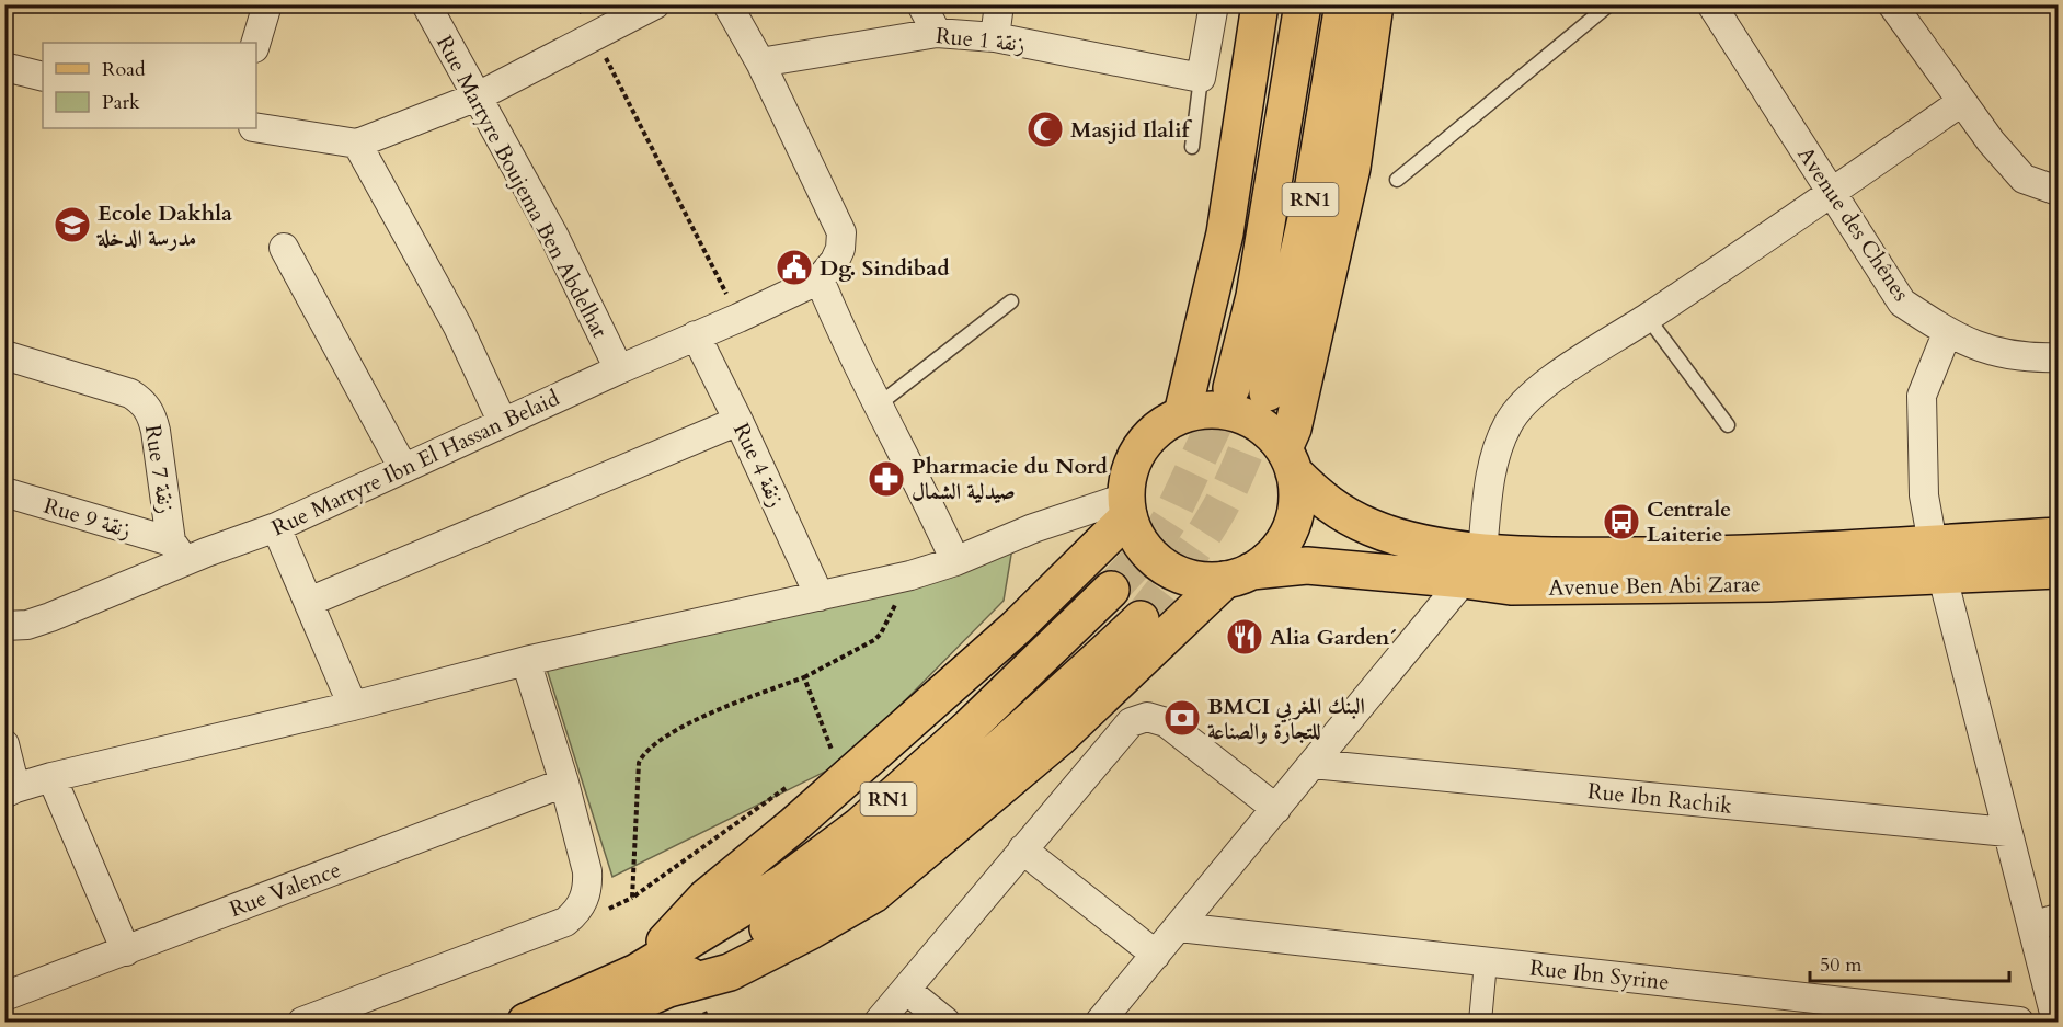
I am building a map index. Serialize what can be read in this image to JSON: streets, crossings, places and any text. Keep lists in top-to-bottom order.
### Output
{
  "streets": {
    "main road": ["RN1", "Avenue Ben Abi Zarae"],
    "street": [
      "Rue 1 زنقة",
      "Rue Martyre Boujema Ben Abdelhat",
      "Avenue des Chênes",
      "Rue Martyre Ibn El Hassan Belaid",
      "Rue 4 زنقة",
      "Rue 7 زنقة",
      "Rue 9 زنقة",
      "Rue Ibn Rachik",
      "Rue Valence",
      "Rue Ibn Syrine"
    ]
  },
  "crossings": [
    ["Rue Martyre Boujema Ben Abdelhat", "Rue Martyre Ibn El Hassan Belaid"],
    ["Rue Martyre Ibn El Hassan Belaid", "Rue 4 زنقة"],
    ["Rue Martyre Ibn El Hassan Belaid", "Rue 7 زنقة"],
    ["Rue Martyre Ibn El Hassan Belaid", "Rue 9 زنقة"],
    ["Rue 7 زنقة", "Rue 9 زنقة"]
  ],
  "places": {
    "mosque": ["Masjid Ilalif"],
    "school or university": ["Ecole Dakhla مدرسة الدخلة"],
    "public building": ["Dg. Sindibad"],
    "pharmacy": ["Pharmacie du Nord صيدلية الشمال"],
    "bus stop": ["Centrale Laiterie"],
    "restaurant": ["Alia Garden´"],
    "bank": ["BMCI البنك المغربي للتجارة والصناعة"]
  },
  "legend": ["Road", "Park"],
  "scale_bar": "50 m"
}
